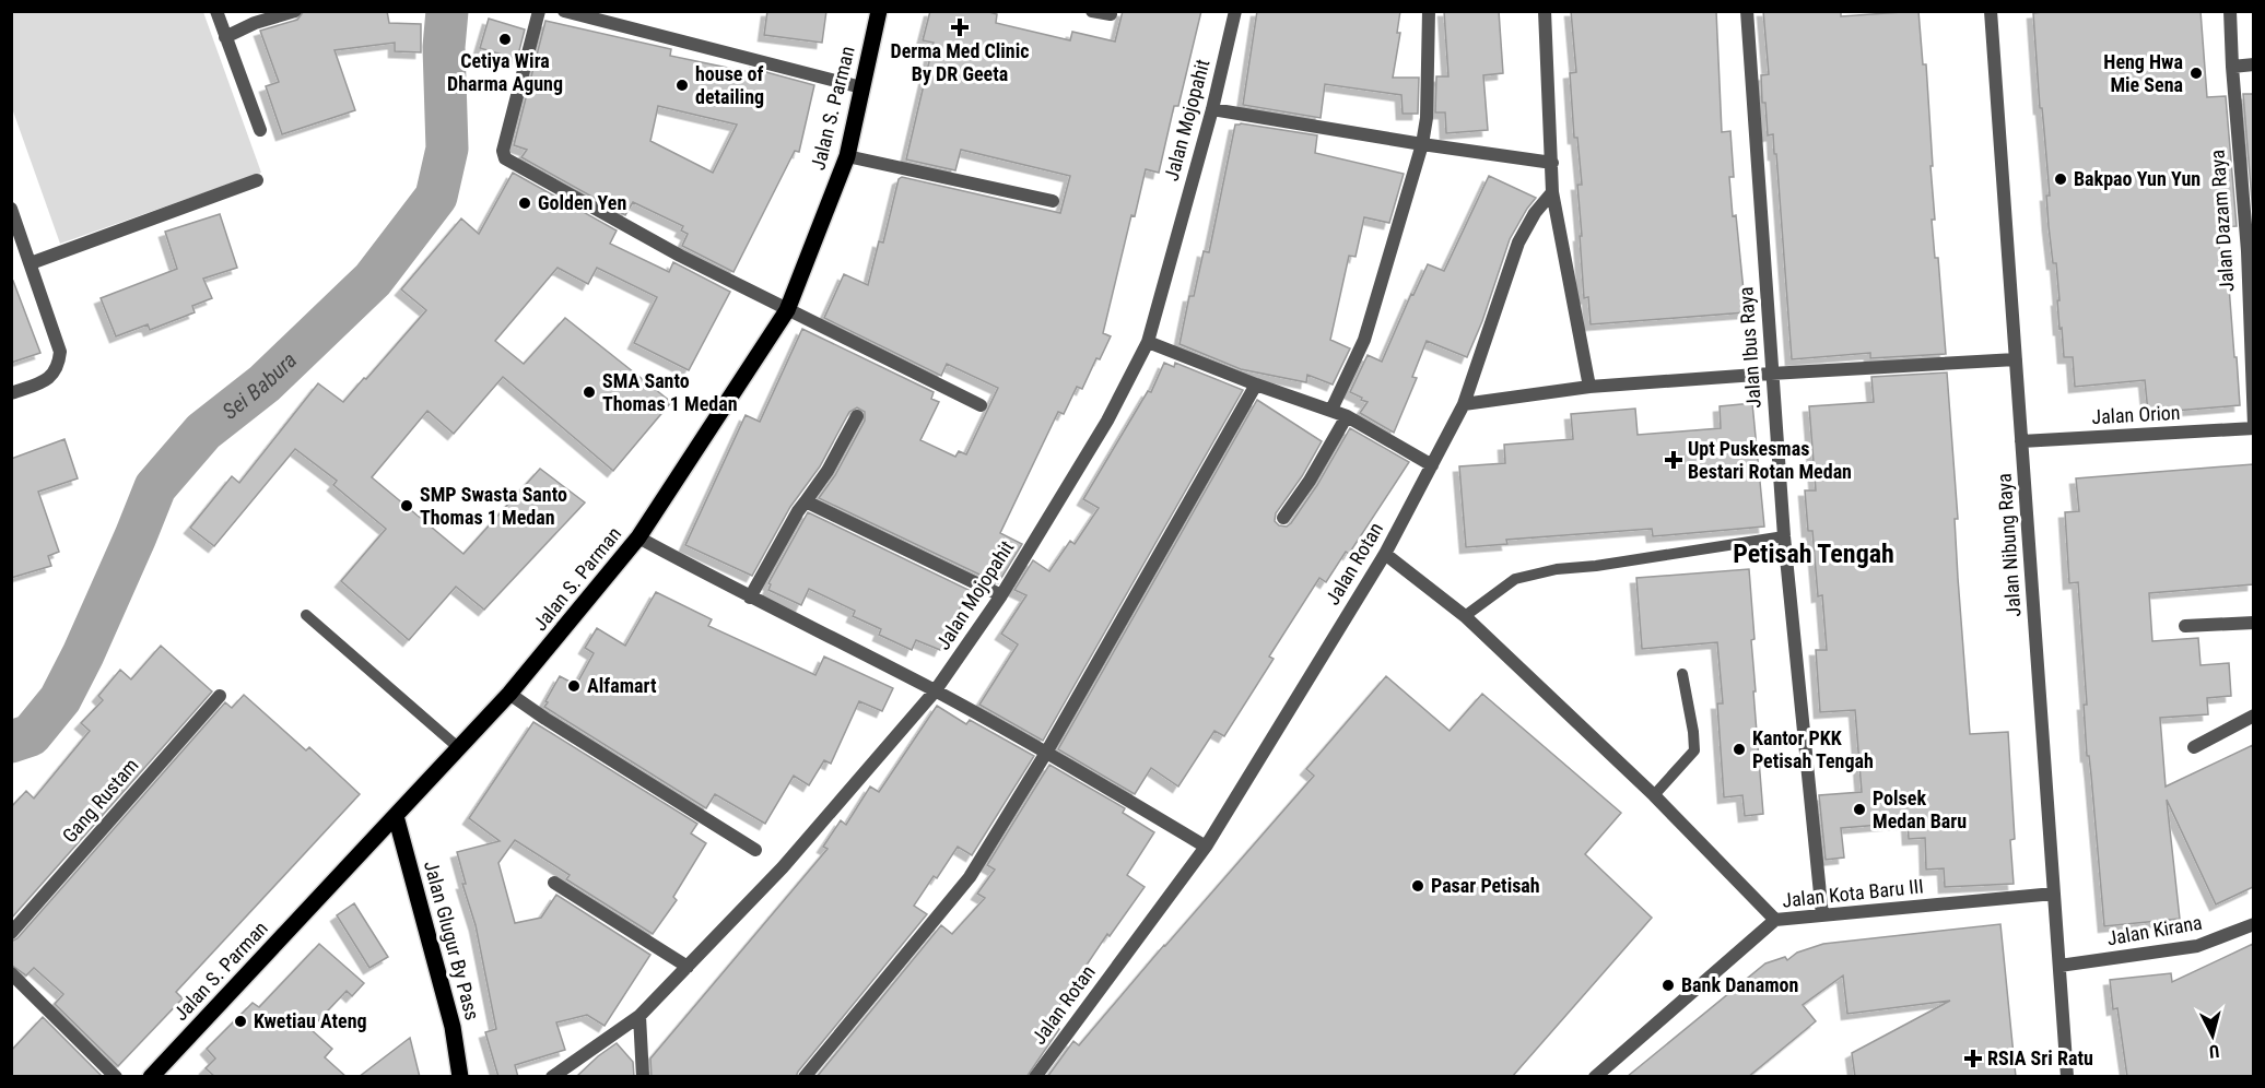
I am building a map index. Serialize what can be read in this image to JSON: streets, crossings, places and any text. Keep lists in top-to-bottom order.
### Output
{
  "streets": {
    "main road": ["Jalan S. Parman", "Jalan Glugur By Pass"],
    "street": [
      "Jalan Mojopahit",
      "Jalan Dazam Raya",
      "Jalan Ibus Raya",
      "Jalan Orion",
      "Jalan Nibung Raya",
      "Jalan Rotan",
      "Gang Rustam",
      "Jalan Kota Baru III",
      "Jalan Kirana"
    ]
  },
  "crossings": [
    ["Jalan S. Parman", "Jalan Glugur By Pass"],
    ["Jalan Dazam Raya", "Jalan Orion"],
    ["Jalan Ibus Raya", "Jalan Kota Baru III"],
    ["Jalan Orion", "Jalan Nibung Raya"],
    ["Jalan Nibung Raya", "Jalan Kota Baru III"],
    ["Jalan Nibung Raya", "Jalan Kirana"]
  ],
  "districts": ["Petisah Tengah"],
  "water": ["Sei Babura"],
  "places": {
    "health": ["Derma Med Clinic By DR Geeta", "Upt Puskesmas Bestari Rotan Medan", "RSIA Sri Ratu"],
    "other": [
      "Cetiya Wira Dharma Agung",
      "Heng Hwa Mie Sena",
      "house of detailing",
      "Bakpao Yun Yun",
      "Golden Yen",
      "SMA Santo Thomas 1 Medan",
      "SMP Swasta Santo Thomas 1 Medan",
      "Alfamart",
      "Kantor PKK Petisah Tengah",
      "Polsek Medan Baru",
      "Pasar Petisah",
      "Bank Danamon",
      "Kwetiau Ateng"
    ]
  },
  "north": "bottom"
}
